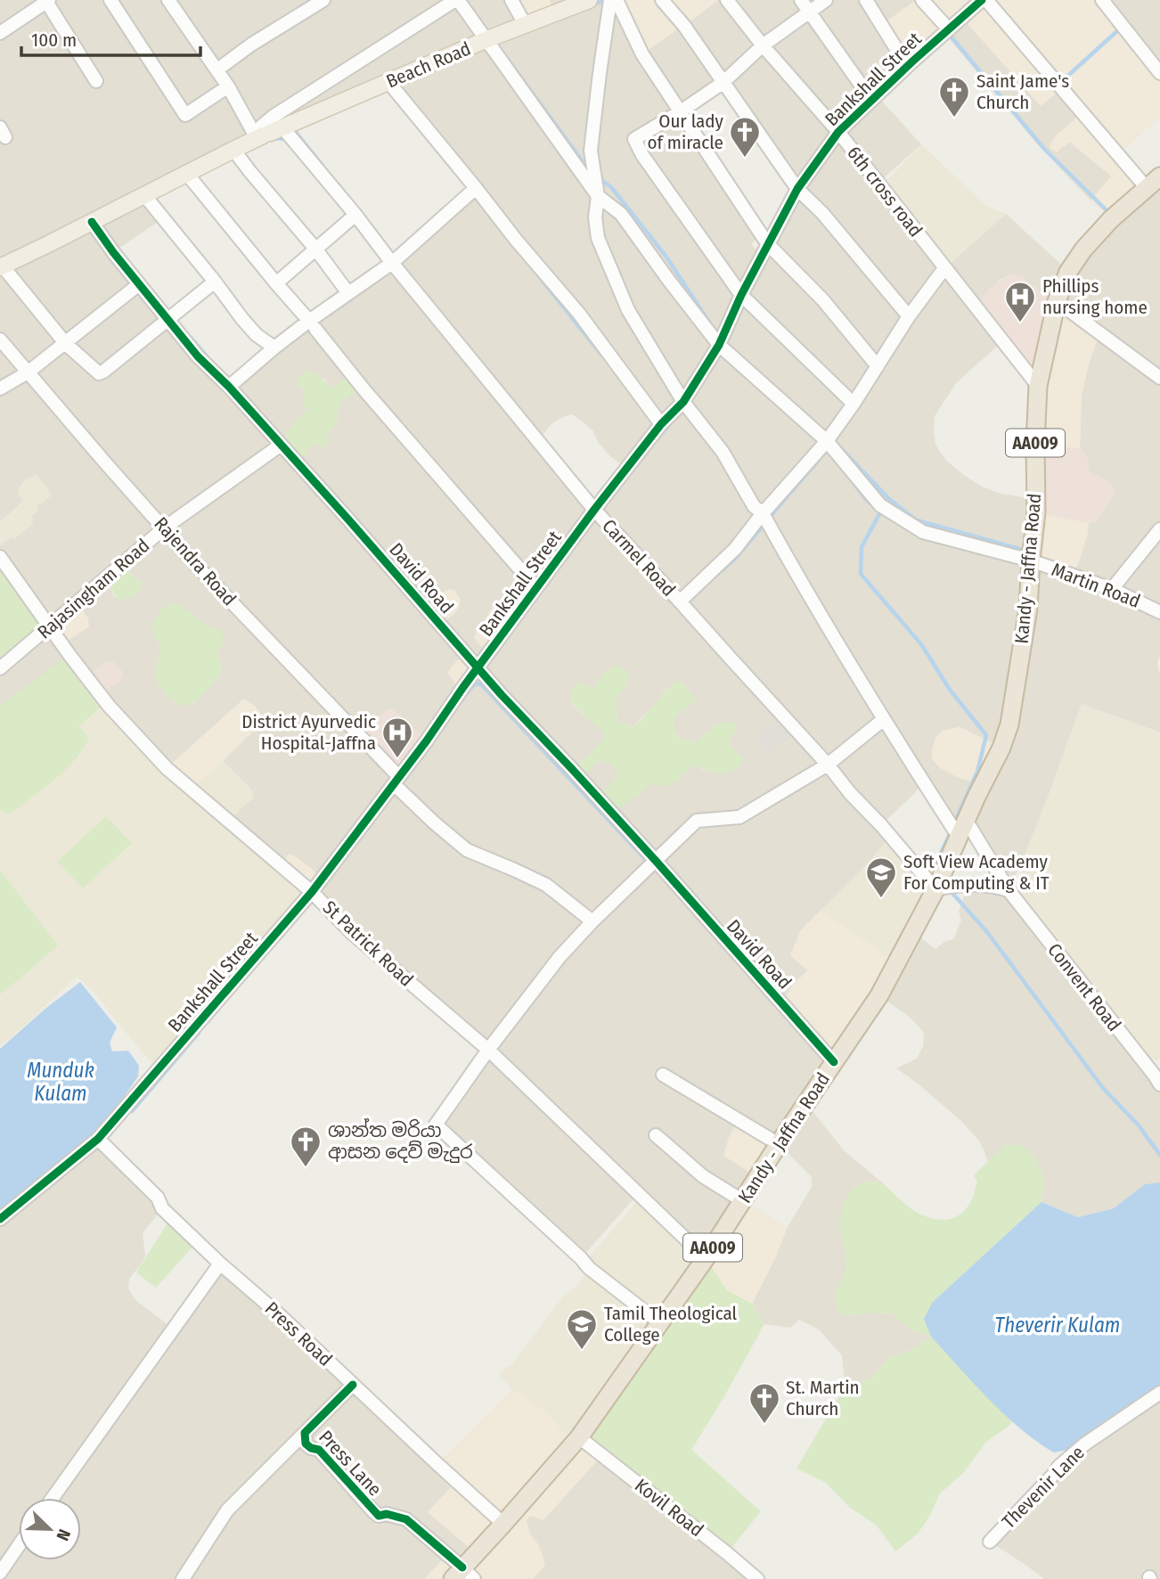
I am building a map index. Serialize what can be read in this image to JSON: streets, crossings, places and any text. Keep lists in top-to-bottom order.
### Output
{
  "streets": {
    "highway": ["AA009", "Kandy - Jaffna Road"],
    "main road": ["Beach Road"],
    "street": [
      "Bankshall Street",
      "6th cross road",
      "Carmel Road",
      "Rajendra Road",
      "David Road",
      "Martin Road",
      "Rajasingham Road",
      "St Patrick Road",
      "Convent Road",
      "Press Road",
      "Press Lane",
      "Thevenir Lane",
      "Kovil Road"
    ]
  },
  "crossings": [
    ["Beach Road", "Carmel Road"],
    ["Beach Road", "David Road"],
    ["Beach Road", "Martin Road"],
    ["Bankshall Street", "6th cross road"],
    ["Bankshall Street", "Carmel Road"],
    ["Bankshall Street", "Rajendra Road"],
    ["Bankshall Street", "David Road"],
    ["Bankshall Street", "Martin Road"],
    ["Bankshall Street", "St Patrick Road"],
    ["Bankshall Street", "Press Road"],
    ["6th cross road", "Kandy - Jaffna Road"],
    ["Carmel Road", "Kandy - Jaffna Road"],
    ["Rajendra Road", "Rajasingham Road"],
    ["Kandy - Jaffna Road", "David Road"],
    ["Kandy - Jaffna Road", "Martin Road"],
    ["Kandy - Jaffna Road", "St Patrick Road"],
    ["Kandy - Jaffna Road", "Convent Road"],
    ["Kandy - Jaffna Road", "Press Road"],
    ["Kandy - Jaffna Road", "Press Lane"],
    ["Kandy - Jaffna Road", "Kovil Road"],
    ["David Road", "Rajasingham Road"],
    ["Rajasingham Road", "St Patrick Road"],
    ["Press Road", "Press Lane"]
  ],
  "water": ["Munduk Kulam", "Theverir Kulam"],
  "places": {
    "church": [
      "Saint Jame's Church",
      "Our lady of miracle",
      "ශාන්ත මරියා ආසන දෙව් මැදුර",
      "St. Martin Church"
    ],
    "hospital": ["Phillips nursing home", "District Ayurvedic Hospital-Jaffna"],
    "school or university": ["Soft View Academy For Computing & IT", "Tamil Theological College"]
  },
  "scale_bar": "100 m",
  "north": "bottom right"
}
